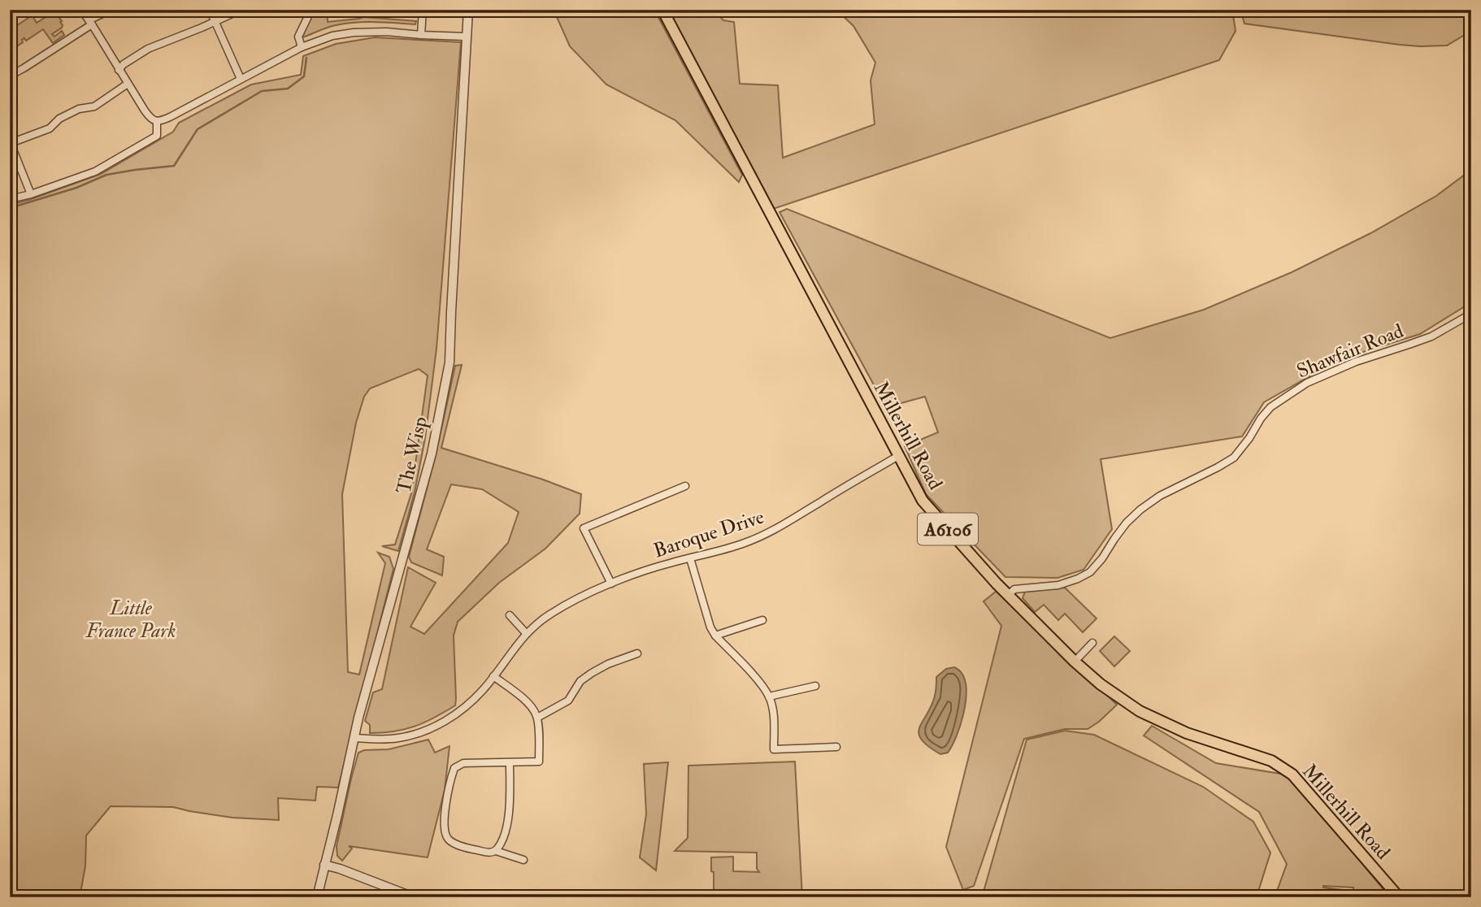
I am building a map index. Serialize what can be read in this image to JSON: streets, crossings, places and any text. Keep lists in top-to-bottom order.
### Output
{
  "streets": {
    "main road": ["Millerhill Road", "A6106"],
    "street": ["Shawfair Road", "The Wisp", "Baroque Drive"]
  },
  "crossings": [
    ["Shawfair Road", "Millerhill Road"],
    ["Millerhill Road", "Baroque Drive"],
    ["The Wisp", "Baroque Drive"]
  ],
  "parks": ["Little France Park"]
}
